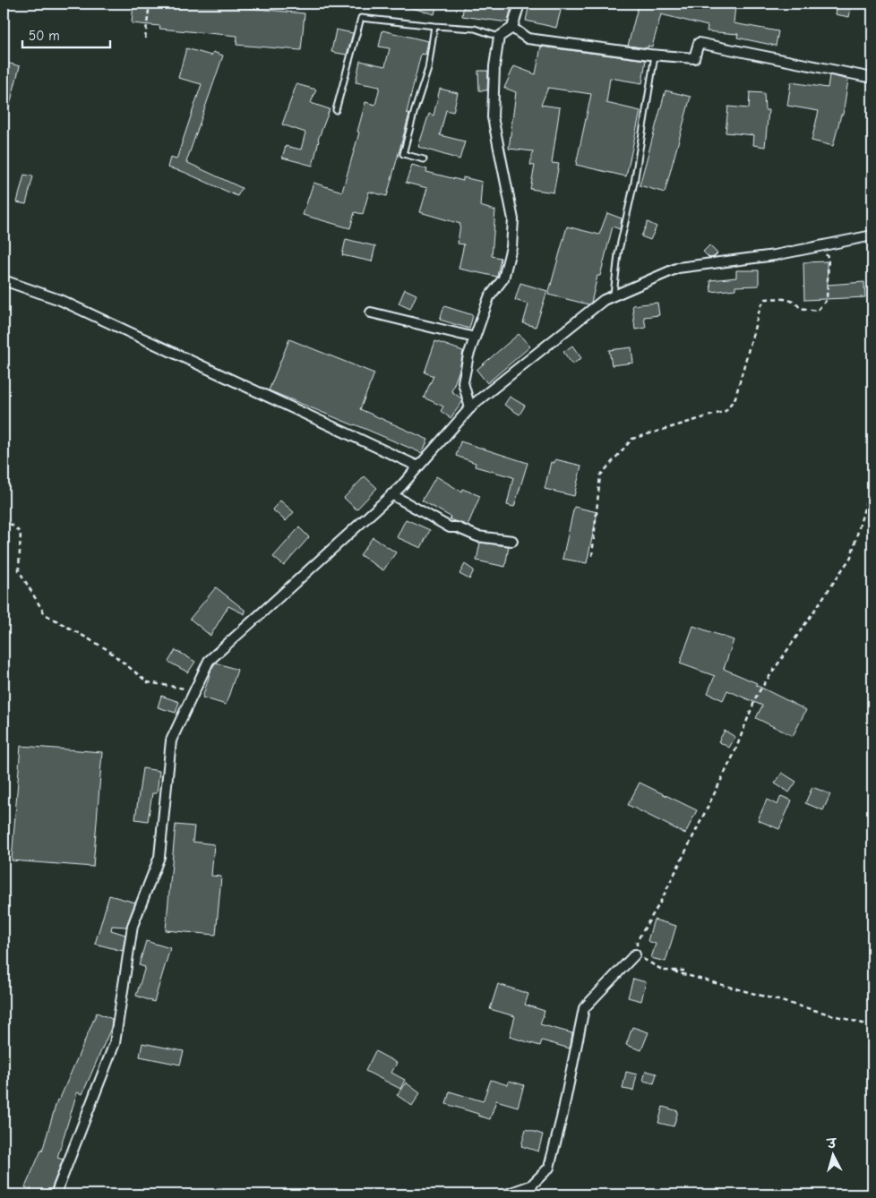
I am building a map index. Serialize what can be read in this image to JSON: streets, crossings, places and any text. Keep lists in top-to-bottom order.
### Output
{
  "scale_bar": "50 m",
  "north": "top"
}
